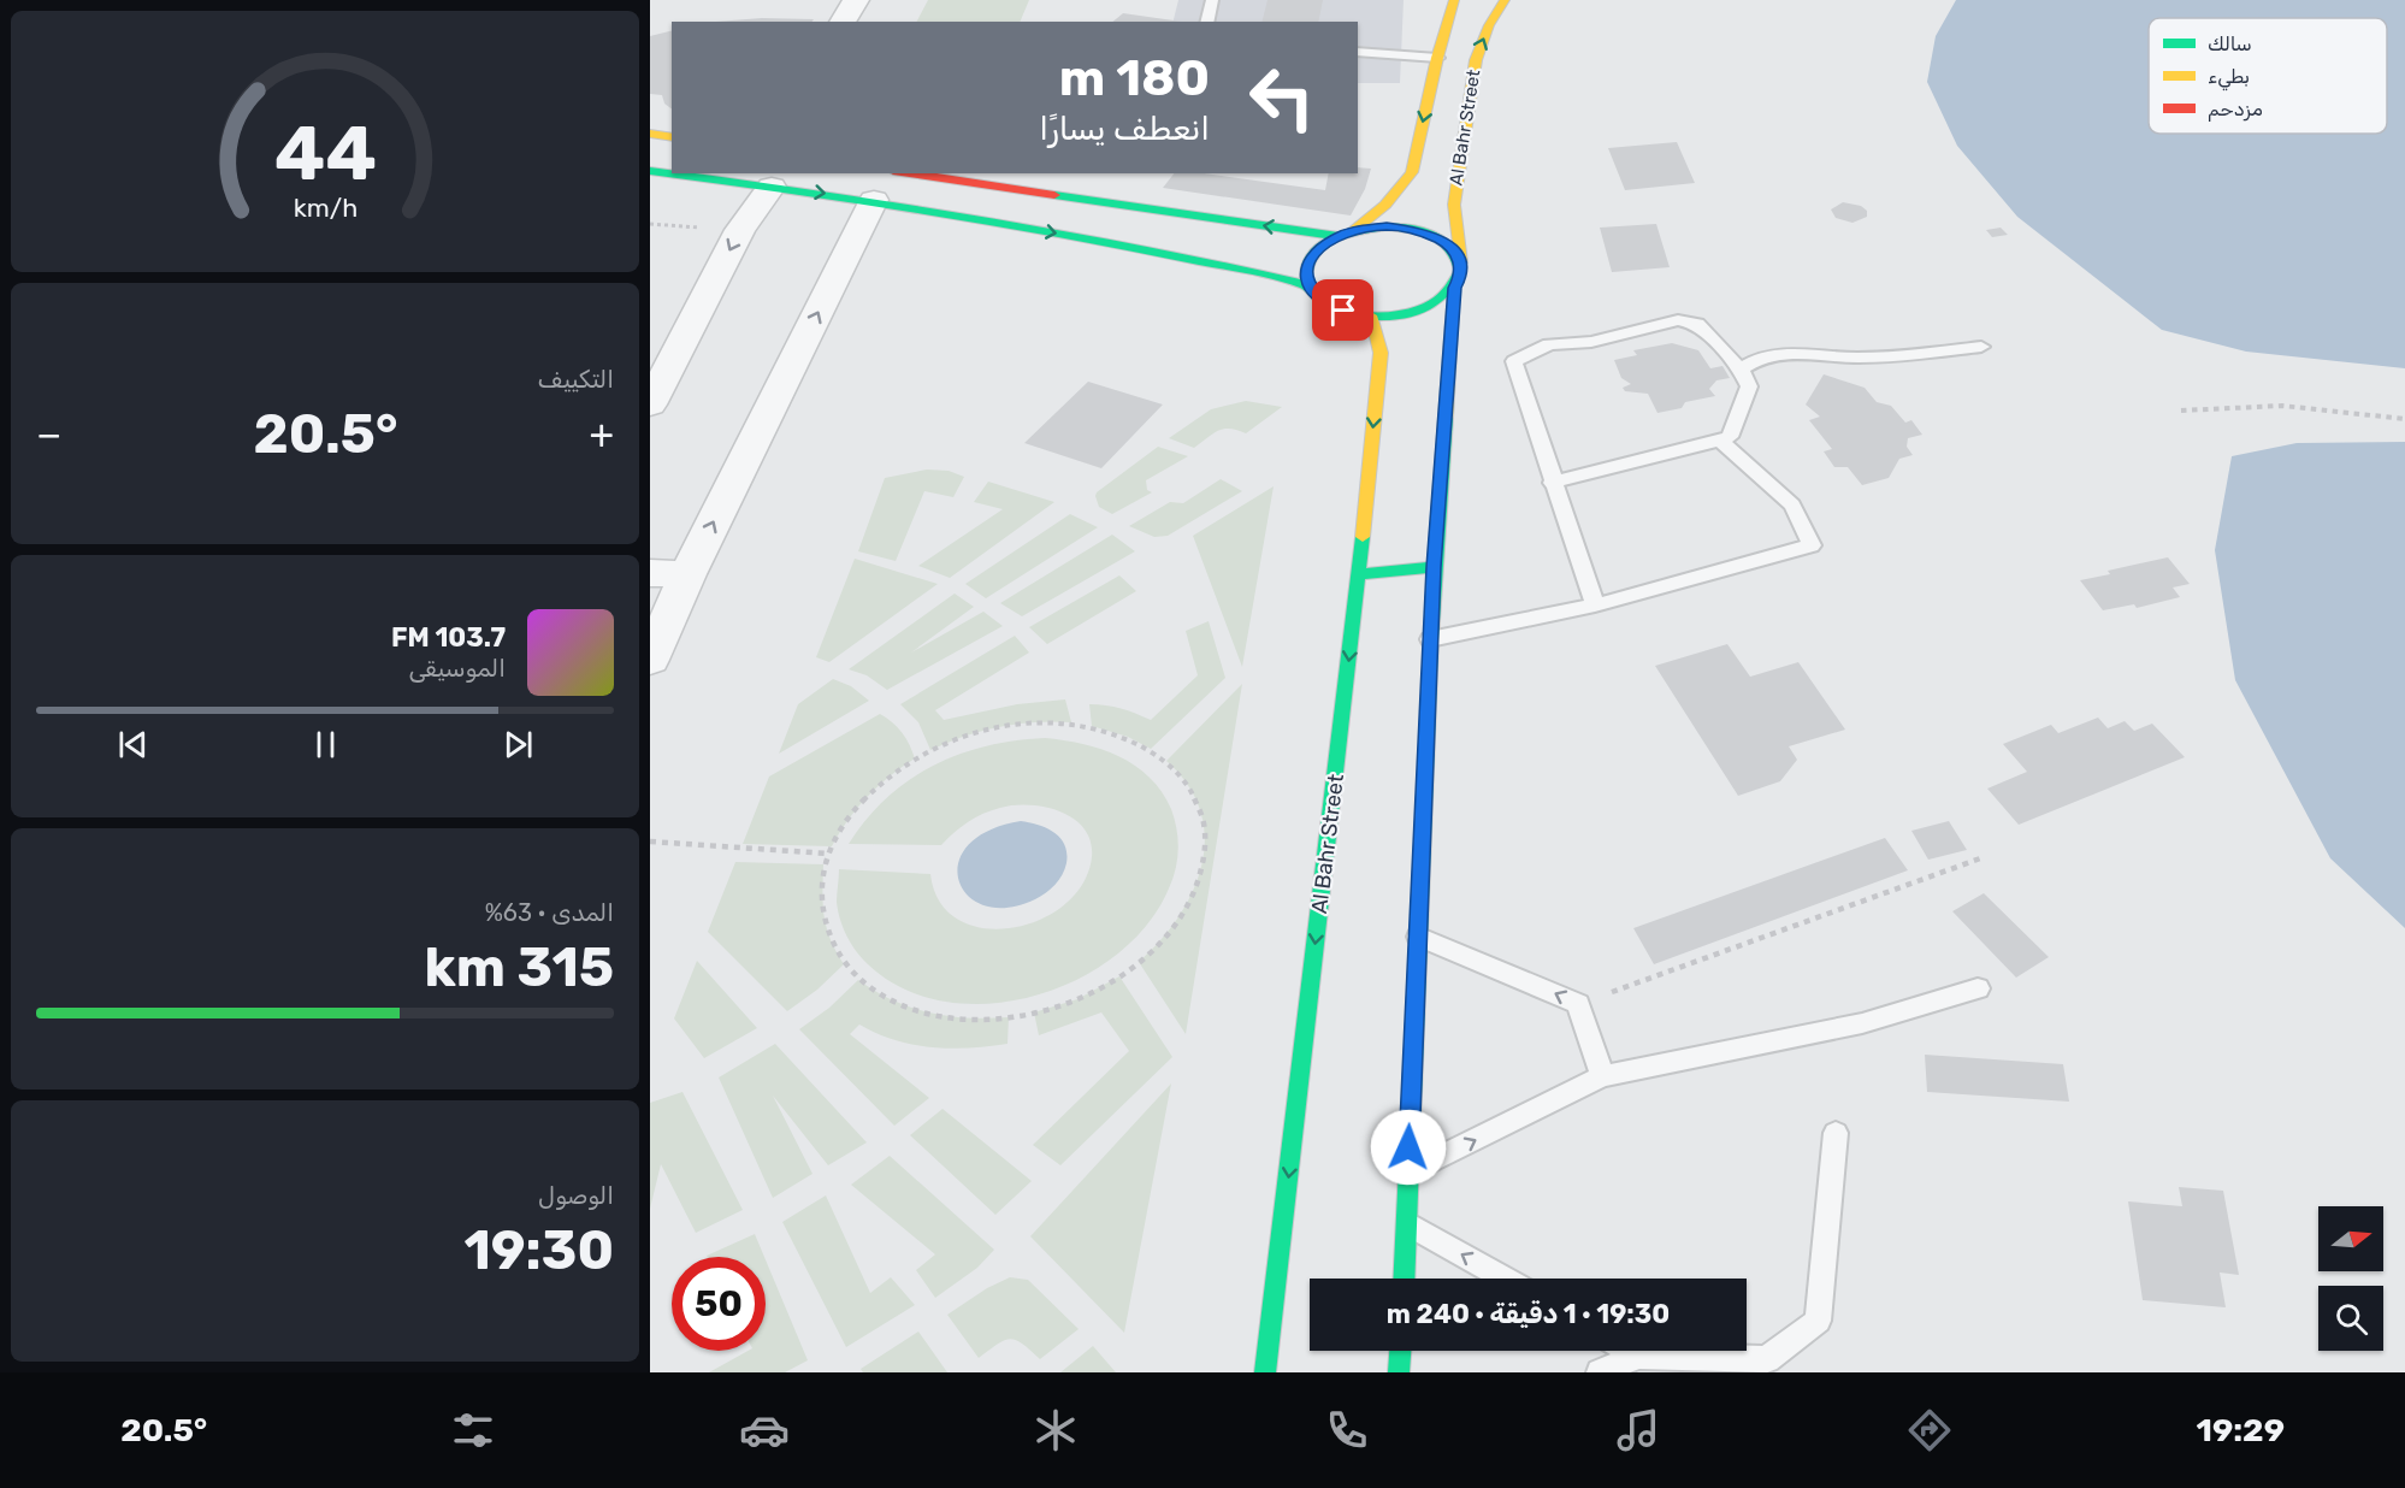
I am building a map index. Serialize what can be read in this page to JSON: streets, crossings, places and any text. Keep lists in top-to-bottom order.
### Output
{
  "streets": {
    "main road": ["Al Bahr Street"]
  },
  "legend": ["سالك", "بطيء", "مزدحم"],
  "north": "right",
  "page": {
    "turn": ["180 m", "انعطف يسارًا"],
    "tile": [
      "التكييف",
      ["المدى · 63%", "315 km"],
      ["الوصول", "19:30"]
    ],
    "heat": ["−", "20.5°", "+"],
    "song": ["103.7 FM", "الموسيقى"],
    "limit": "50",
    "trip": "19:30 · 1 دقيقة · 240 m",
    "tabs": ["19:29", "20.5°"],
    "gauge": ["44", "km/h"]
  }
}
